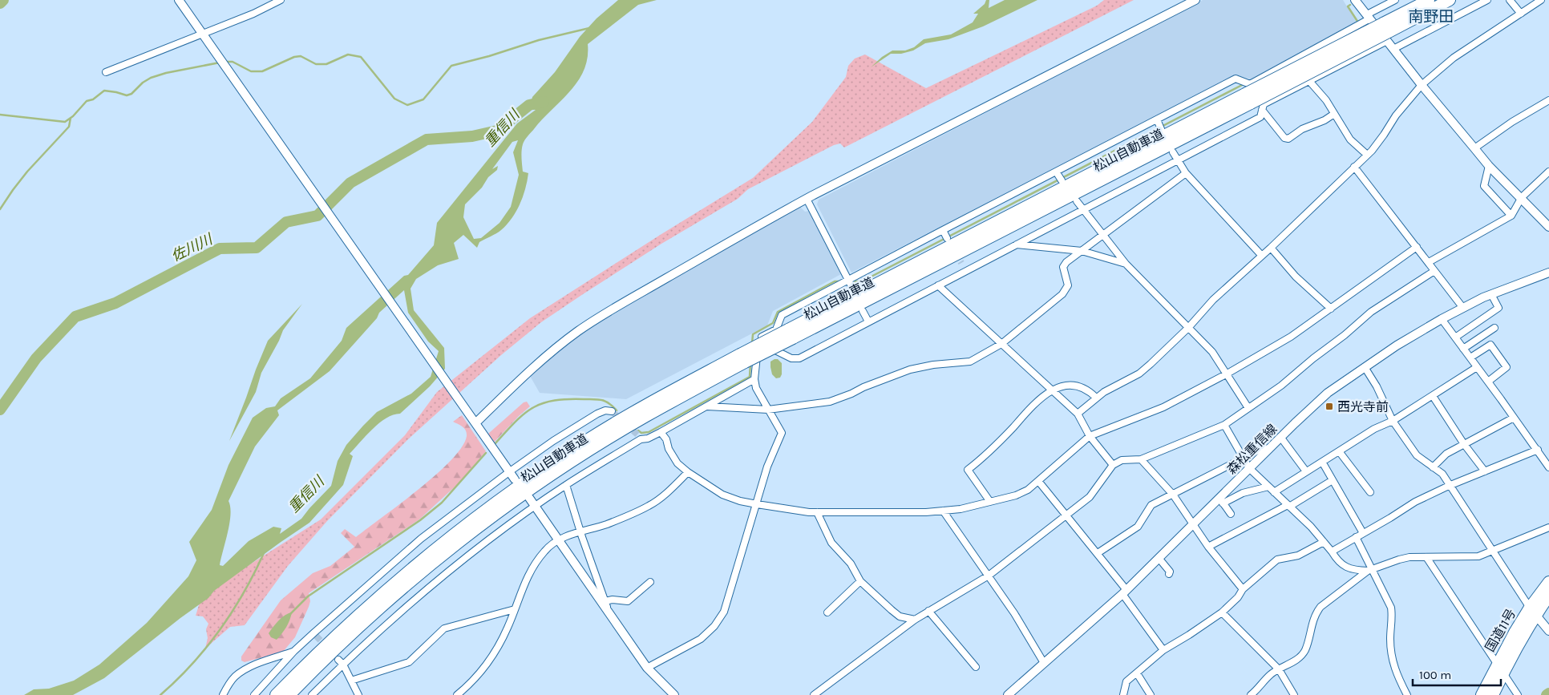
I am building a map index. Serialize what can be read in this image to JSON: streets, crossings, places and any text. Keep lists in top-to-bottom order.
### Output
{
  "streets": {
    "highway": ["松山自動車道", "国道11号"],
    "street": ["森松重信線"]
  },
  "districts": ["南野田"],
  "water": ["重信川", "佐川川"],
  "places": {
    "transit": ["西光寺前"]
  },
  "scale_bar": "100 m"
}
